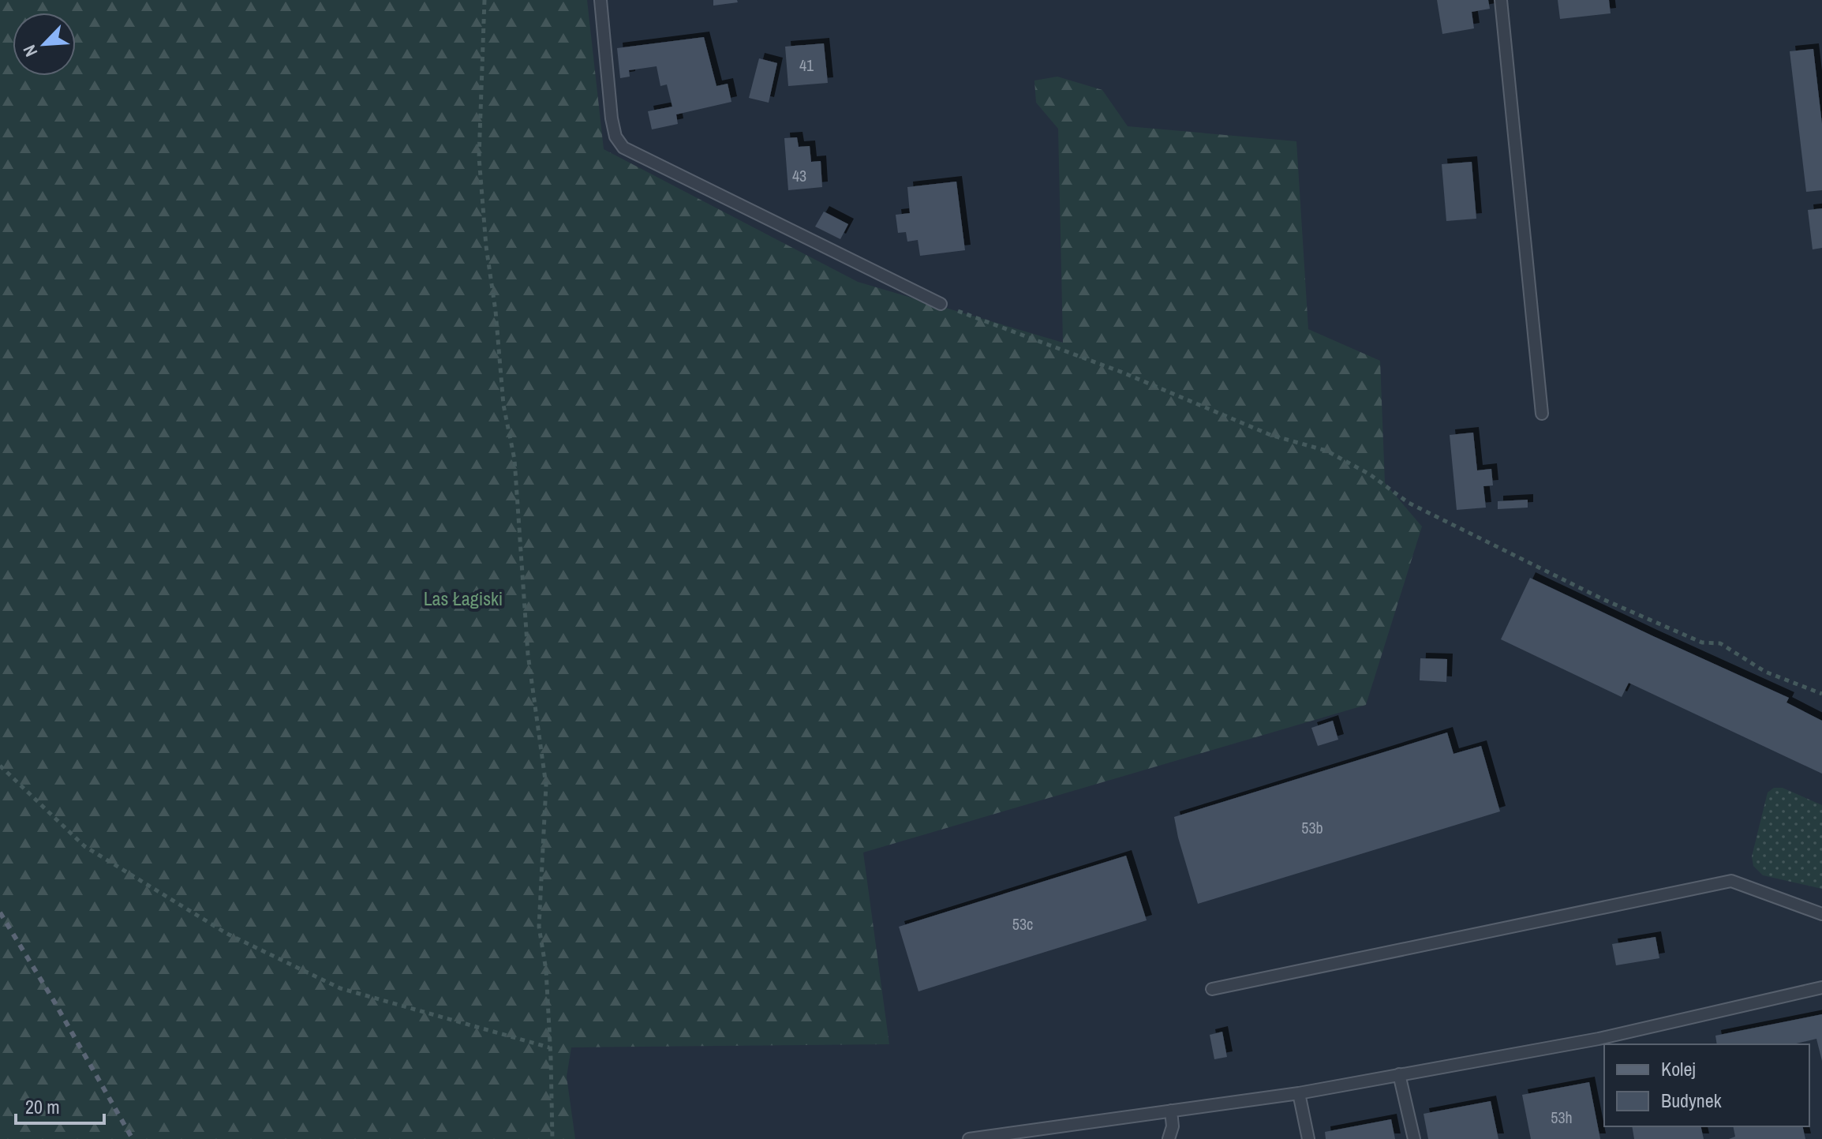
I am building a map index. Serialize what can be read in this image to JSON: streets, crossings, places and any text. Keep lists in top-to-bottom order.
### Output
{
  "parks": ["Las Łagiski"],
  "house_numbers": [
    "41",
    "43",
    "53b",
    "53c",
    "53h"
  ],
  "legend": ["Kolej", "Budynek"],
  "scale_bar": "20 m",
  "north": "bottom left"
}
